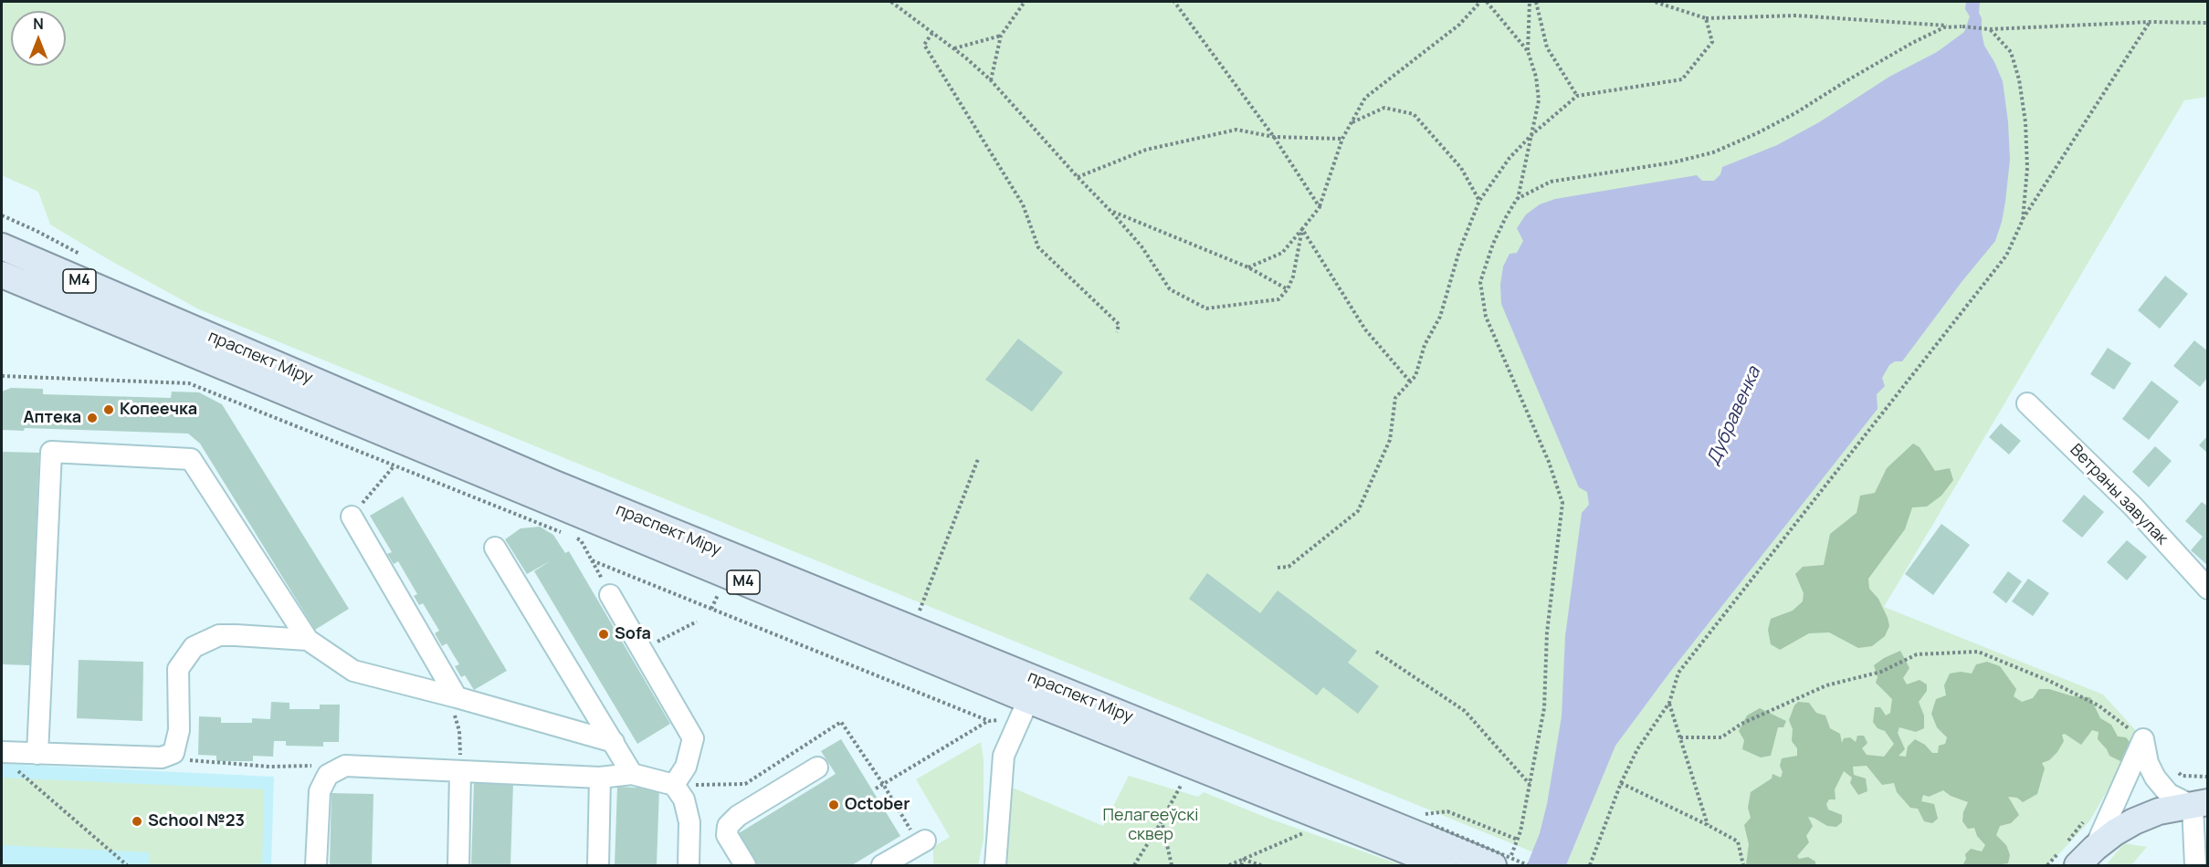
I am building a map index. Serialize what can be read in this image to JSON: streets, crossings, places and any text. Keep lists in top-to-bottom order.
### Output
{
  "streets": {
    "main road": ["М4", "праспект Міру"],
    "street": ["Ветраны завулак"]
  },
  "water": ["Дубравенка"],
  "parks": ["Пелагееўскі сквер"],
  "places": [
    "Копеечка",
    "Аптека",
    "Sofa",
    "October",
    "School №23"
  ],
  "north": "top"
}
